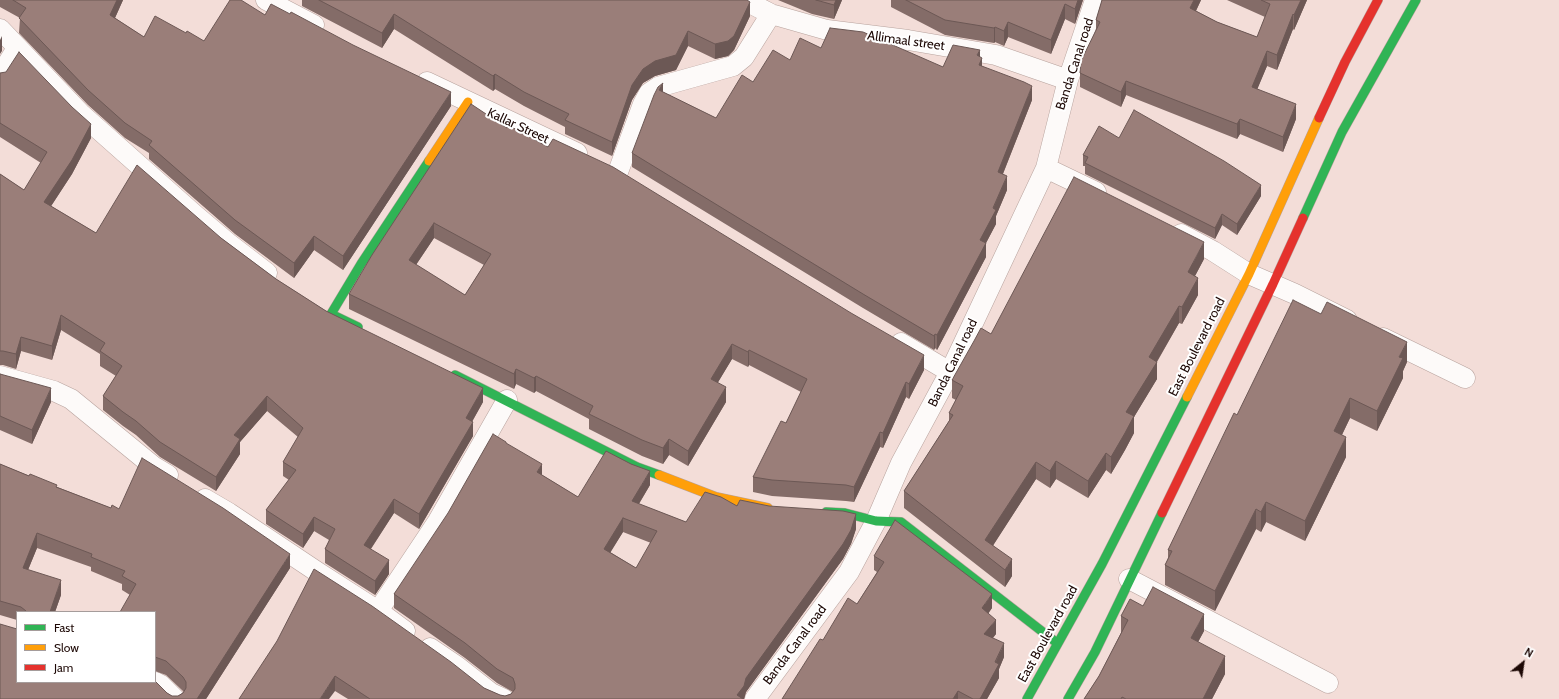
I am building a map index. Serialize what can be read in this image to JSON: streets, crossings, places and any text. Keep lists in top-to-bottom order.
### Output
{
  "streets": {
    "main road": ["East Boulevard road"],
    "street": ["Allimaal street", "Banda Canal road", "Kallar Street"]
  },
  "crossings": [
    ["Allimaal street", "Banda Canal road"],
    ["Allimaal street", "Kallar Street"]
  ],
  "legend": ["Fast", "Slow", "Jam"],
  "north": "top right"
}
